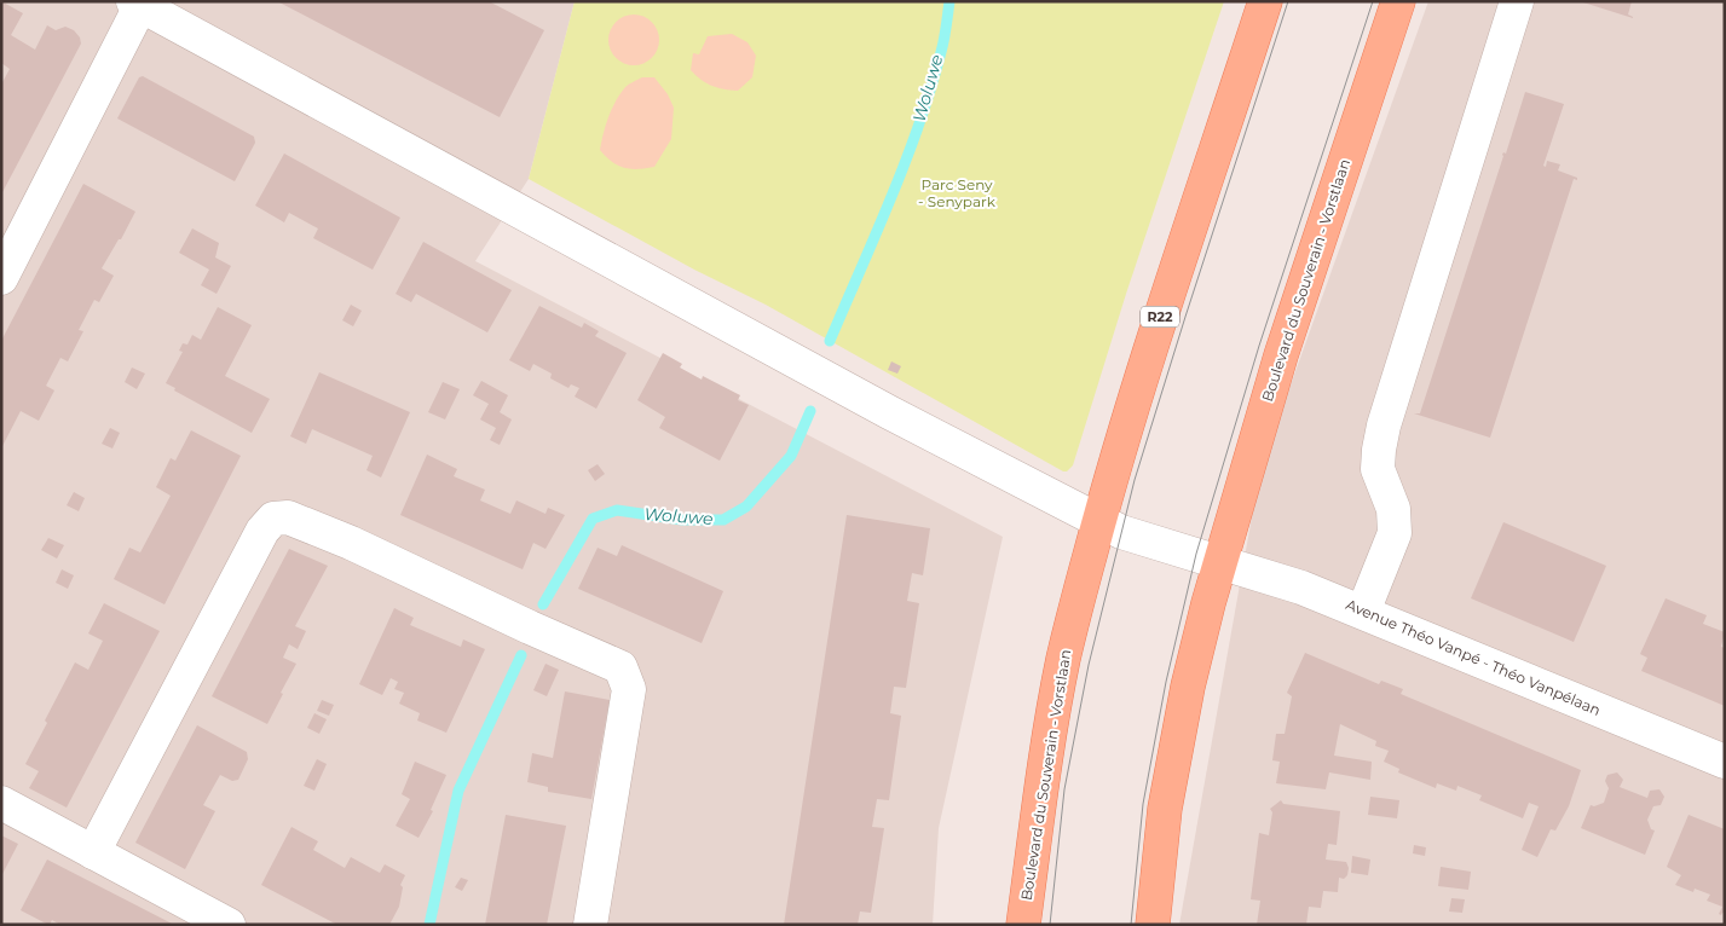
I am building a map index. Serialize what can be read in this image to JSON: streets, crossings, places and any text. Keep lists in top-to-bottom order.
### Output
{
  "streets": {
    "main road": ["Boulevard du Souverain - Vorstlaan", "R22"],
    "street": ["Avenue Théo Vanpé - Théo Vanpélaan"]
  },
  "crossings": [
    ["Boulevard du Souverain - Vorstlaan", "Avenue Théo Vanpé - Théo Vanpélaan"]
  ],
  "water": ["Woluwe"],
  "parks": ["Parc Seny - Senypark"]
}
